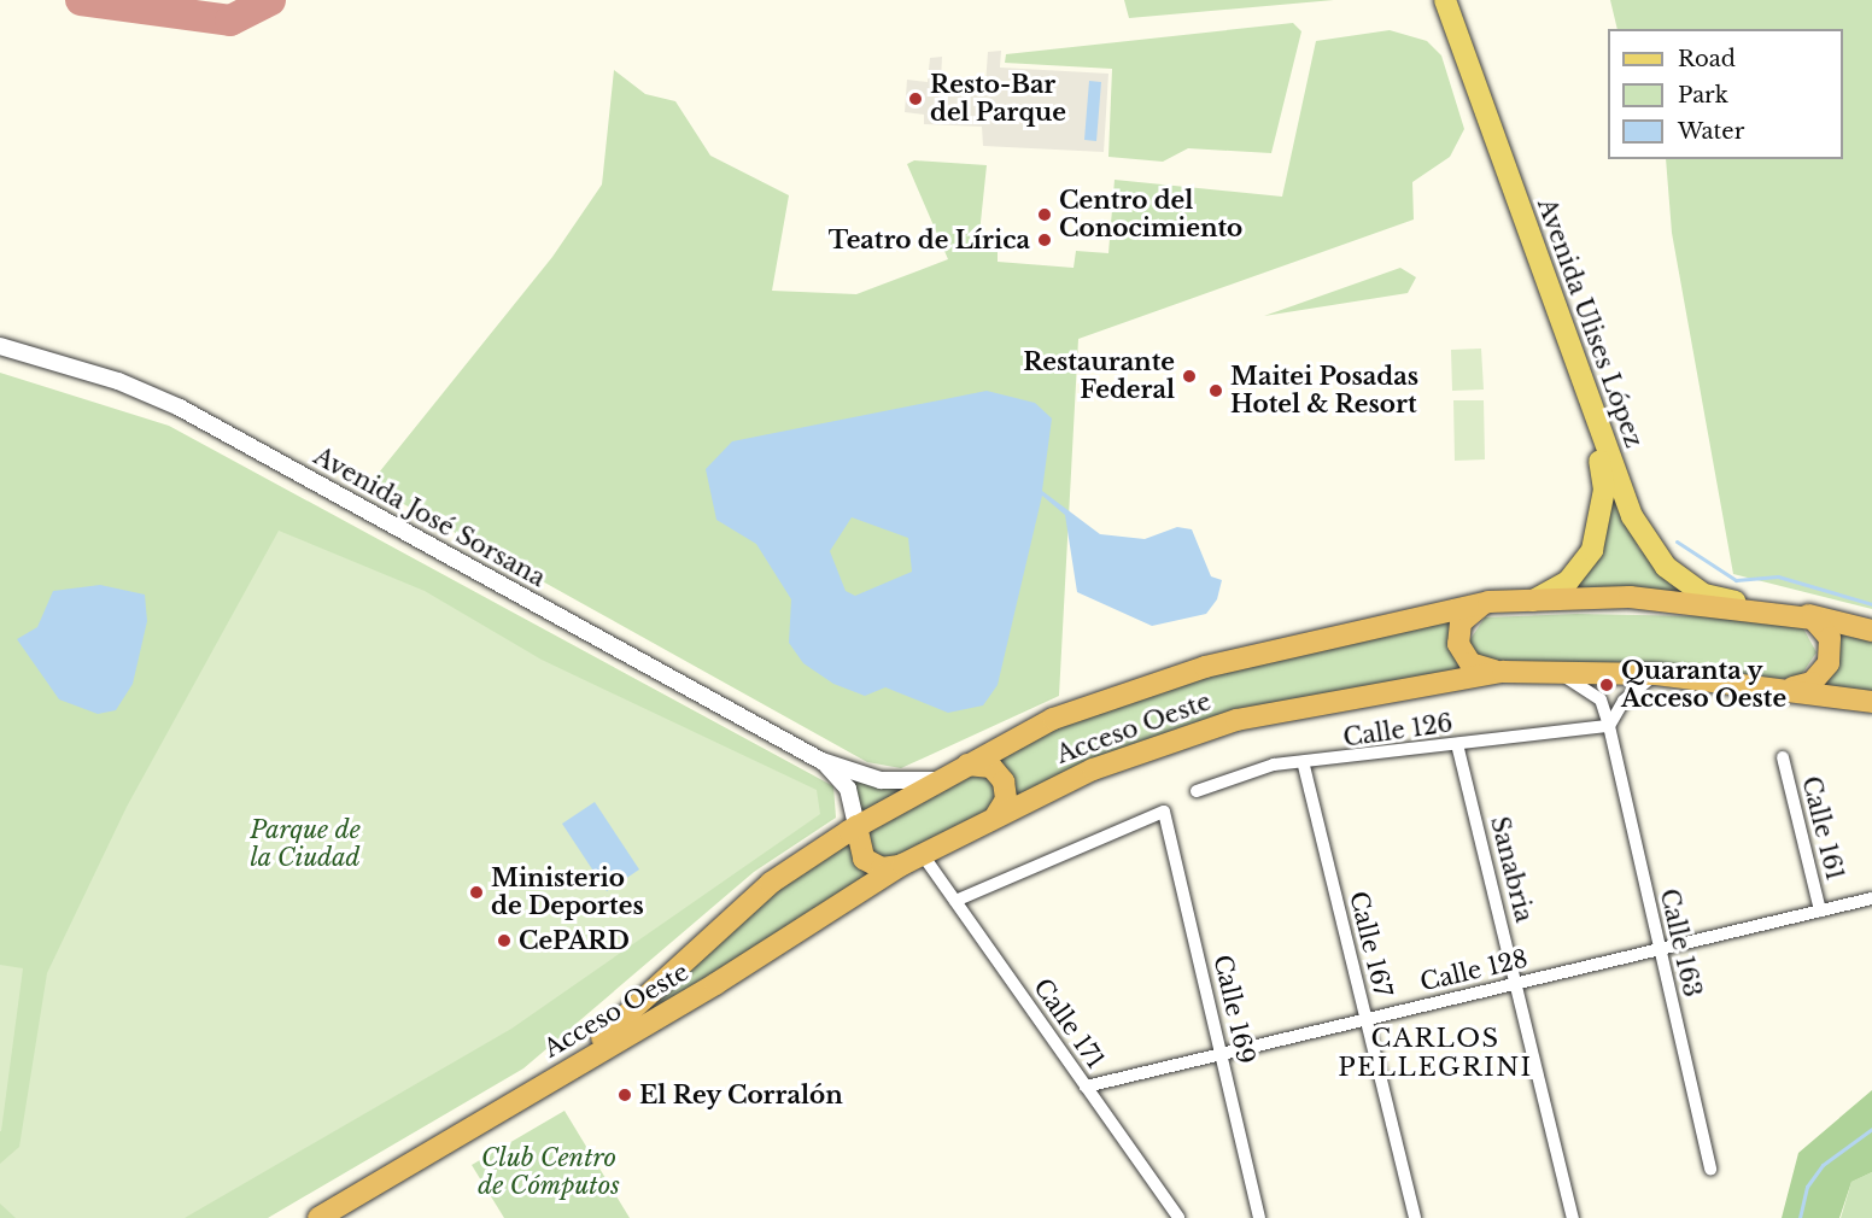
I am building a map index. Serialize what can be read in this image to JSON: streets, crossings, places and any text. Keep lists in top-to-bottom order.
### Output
{
  "streets": {
    "highway": ["Acceso Oeste"],
    "main road": ["Avenida Ulises López"],
    "street": [
      "Avenida José Sorsana",
      "Calle 126",
      "Calle 161",
      "Sanabria",
      "Calle 163",
      "Calle 167",
      "Calle 128",
      "Calle 169",
      "Calle 171"
    ]
  },
  "crossings": [
    ["Avenida Ulises López", "Acceso Oeste"],
    ["Avenida José Sorsana", "Acceso Oeste"],
    ["Acceso Oeste", "Calle 163"],
    ["Acceso Oeste", "Calle 171"],
    ["Calle 126", "Sanabria"],
    ["Calle 126", "Calle 163"],
    ["Calle 126", "Calle 167"],
    ["Calle 161", "Calle 128"],
    ["Sanabria", "Calle 128"],
    ["Calle 163", "Calle 128"],
    ["Calle 167", "Calle 128"],
    ["Calle 128", "Calle 169"],
    ["Calle 128", "Calle 171"],
    ["Calle 169", "Calle 171"]
  ],
  "districts": ["CARLOS PELLEGRINI"],
  "parks": ["Parque de la Ciudad", "Club Centro de Cómputos"],
  "places": [
    "Resto-Bar del Parque",
    "Centro del Conocimiento",
    "Teatro de Lírica",
    "Restaurante Federal",
    "Maitei Posadas Hotel & Resort",
    "Quaranta y Acceso Oeste",
    "Ministerio de Deportes",
    "CePARD",
    "El Rey Corralón"
  ],
  "legend": ["Road", "Park", "Water"]
}
